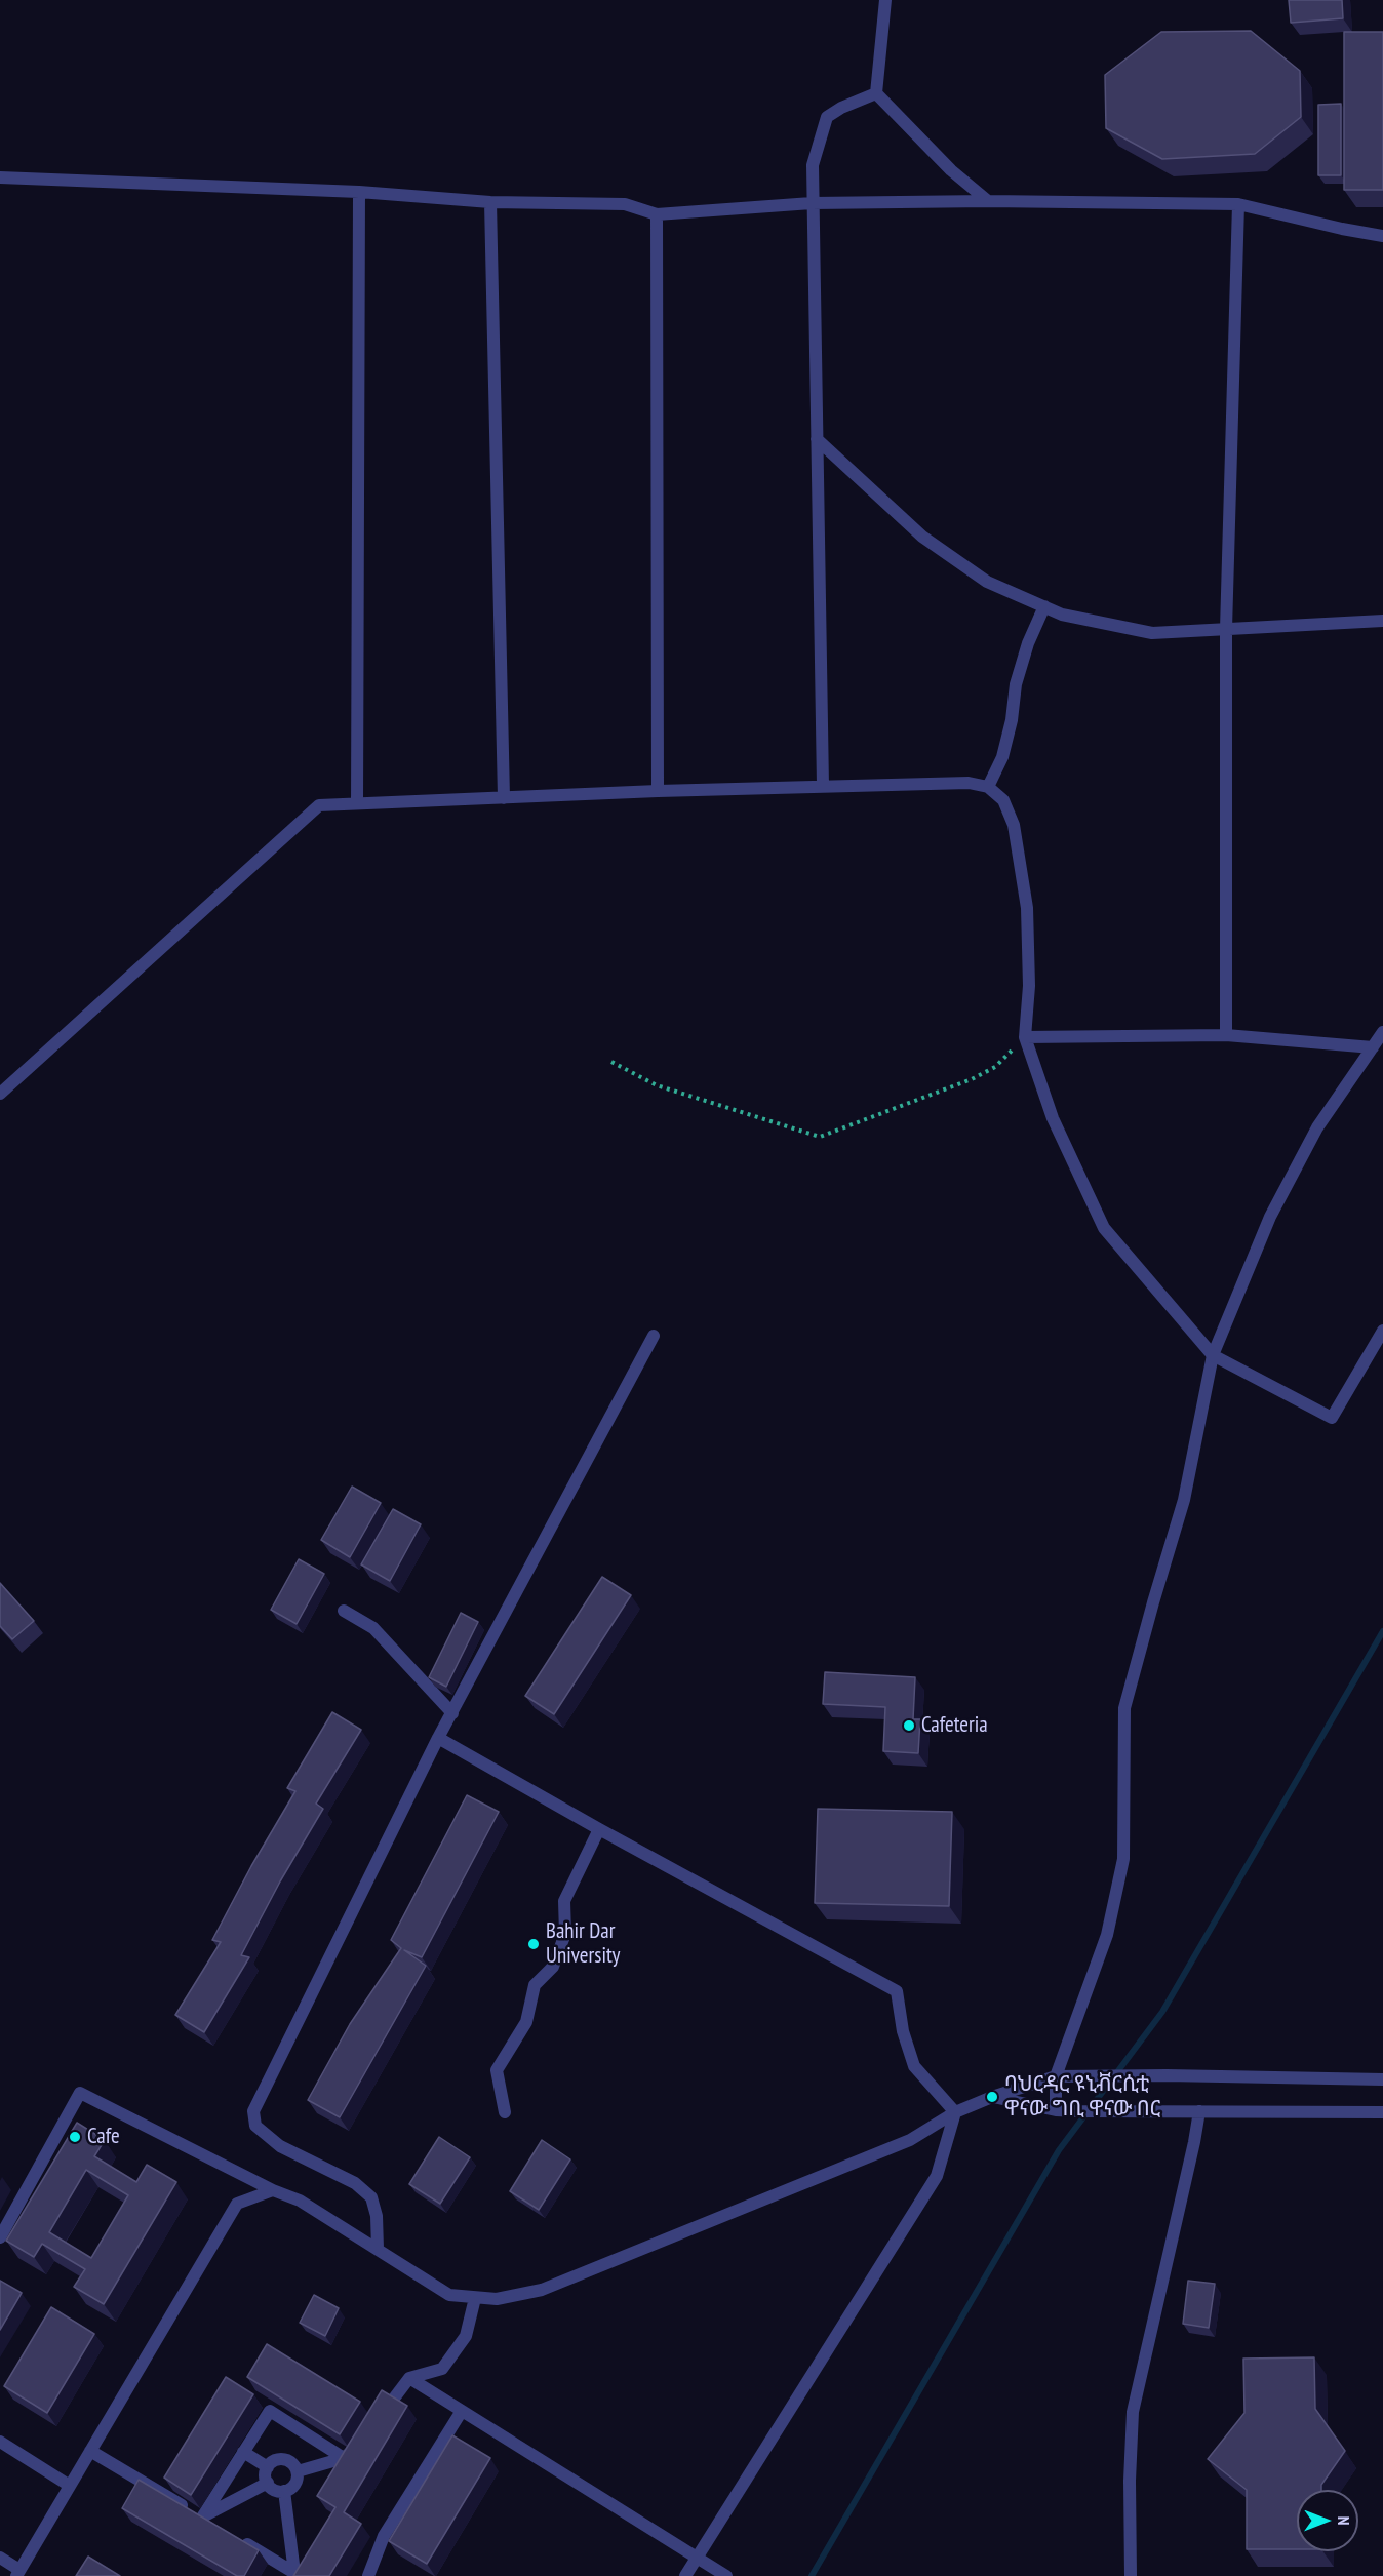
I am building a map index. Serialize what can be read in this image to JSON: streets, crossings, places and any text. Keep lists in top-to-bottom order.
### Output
{
  "places": [
    "Cafeteria",
    "Bahir Dar University",
    "ባህርዳር ዩኒቭርሲቲ ዋናው ግቢ ዋናው በር",
    "Cafe"
  ],
  "north": "right"
}
